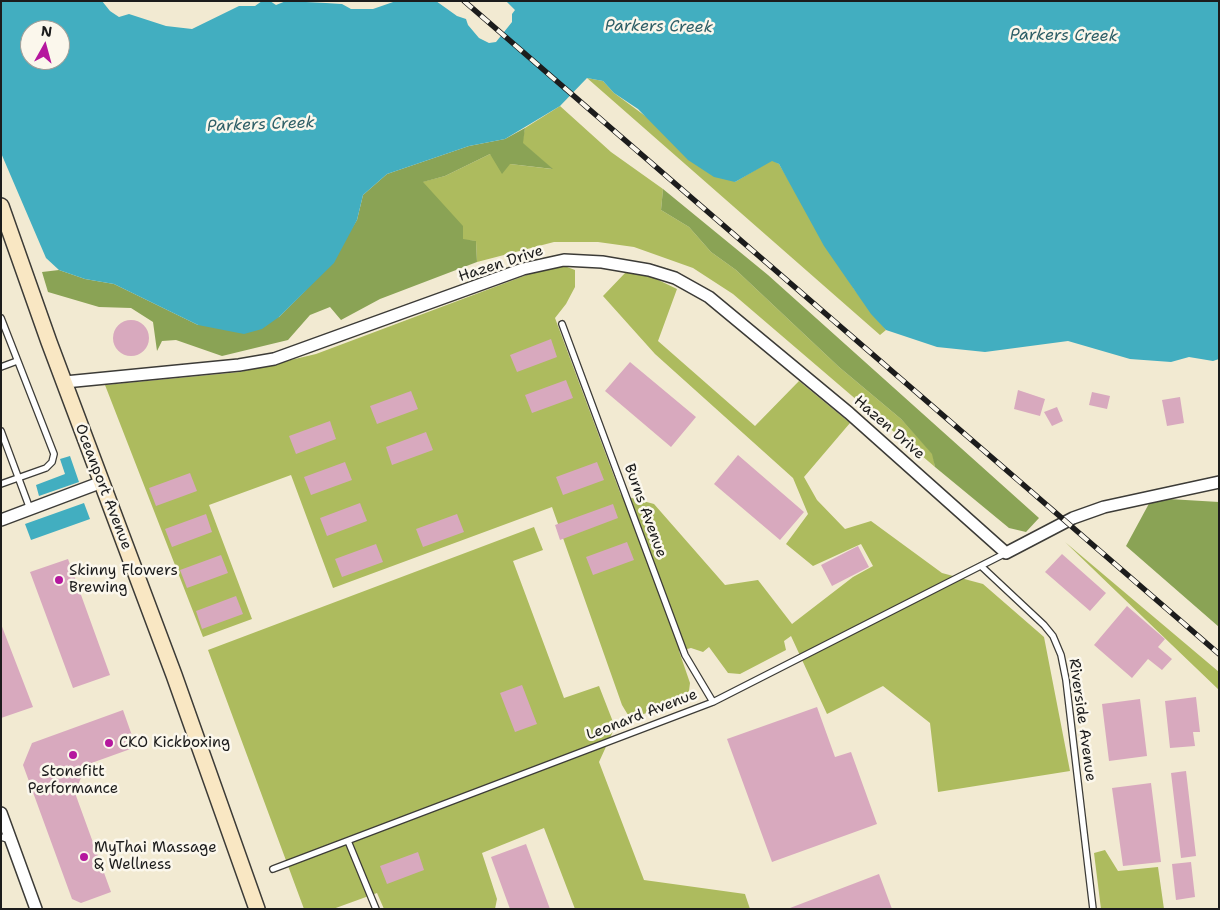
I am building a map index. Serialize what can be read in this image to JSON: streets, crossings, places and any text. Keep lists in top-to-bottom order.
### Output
{
  "streets": {
    "main road": ["Oceanport Avenue"],
    "street": ["Hazen Drive"],
    "lane": ["Burns Avenue", "Leonard Avenue", "Riverside Avenue"]
  },
  "crossings": [
    ["Hazen Drive", "Oceanport Avenue"],
    ["Hazen Drive", "Leonard Avenue"],
    ["Burns Avenue", "Leonard Avenue"],
    ["Leonard Avenue", "Riverside Avenue"]
  ],
  "water": ["Parkers Creek"],
  "places": [
    "Skinny Flowers Brewing",
    "CKO Kickboxing",
    "Stonefitt Performance",
    "MyThai Massage & Wellness"
  ],
  "north": "top"
}
